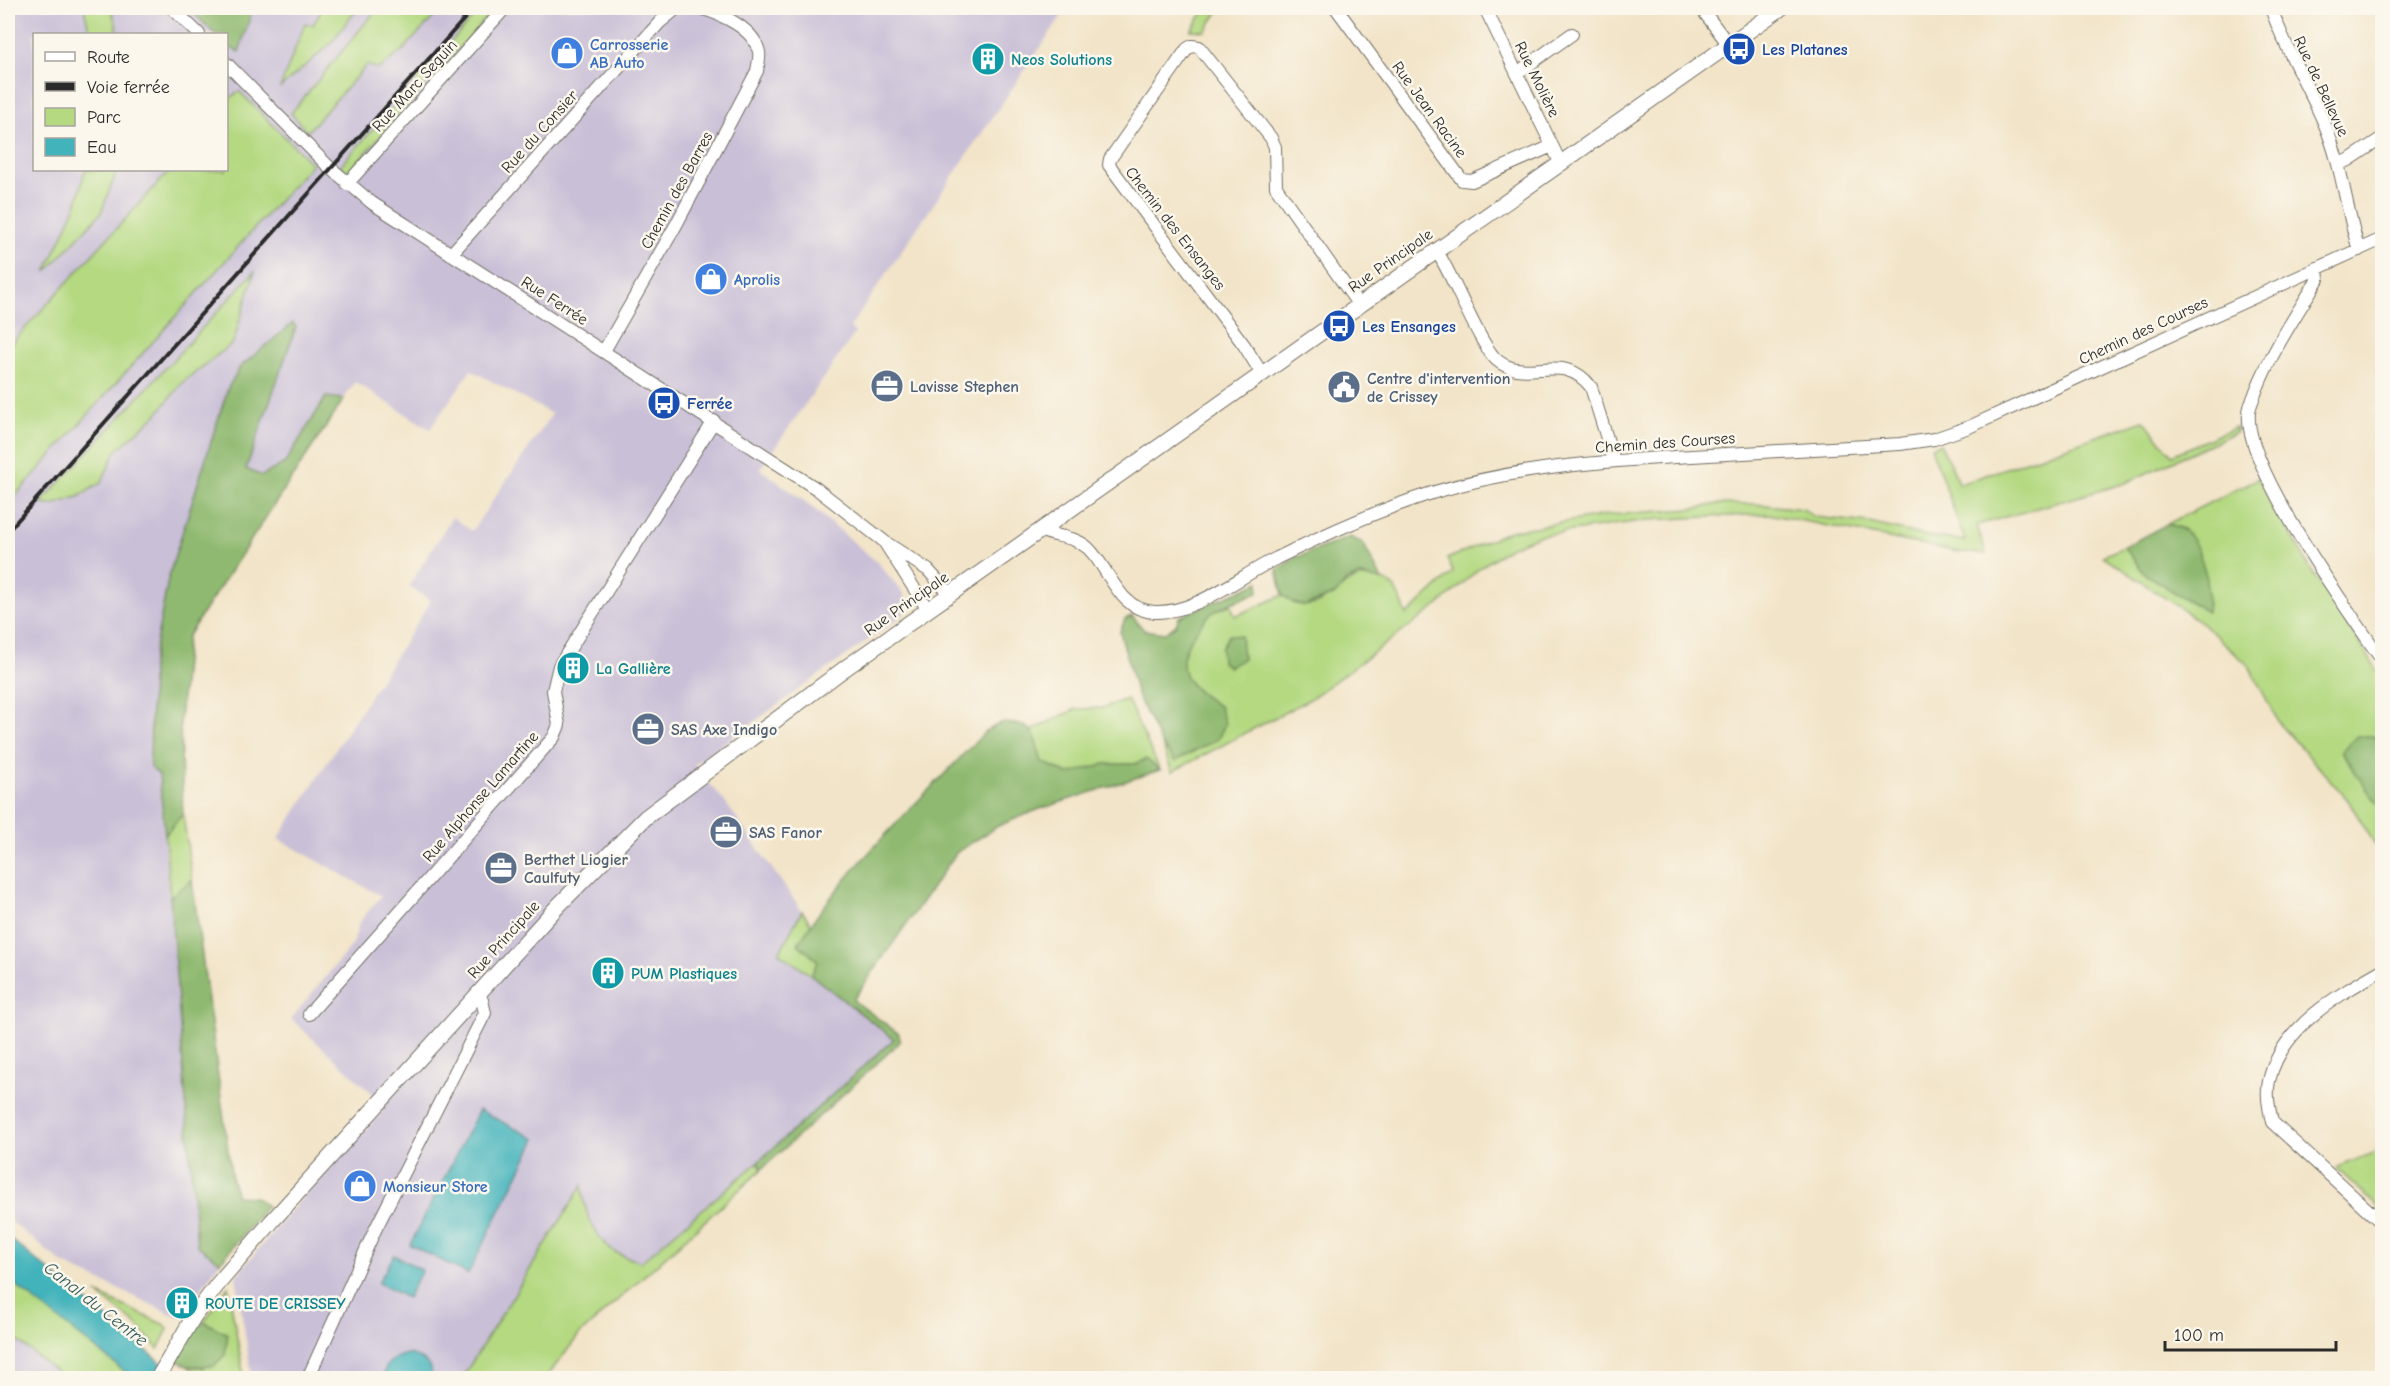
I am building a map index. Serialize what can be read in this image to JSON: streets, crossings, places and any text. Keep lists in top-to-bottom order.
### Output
{
  "streets": {
    "street": [
      "Rue Molière",
      "Rue Marc Seguin",
      "Rue de Bellevue",
      "Rue Jean Racine",
      "Rue du Consier",
      "Chemin des Barres",
      "Chemin des Ensanges",
      "Rue Principale",
      "Rue Ferrée",
      "Chemin des Courses",
      "Rue Alphonse Lamartine"
    ]
  },
  "crossings": [
    ["Rue Molière", "Rue Jean Racine"],
    ["Rue Molière", "Rue Principale"],
    ["Rue Marc Seguin", "Rue Ferrée"],
    ["Rue de Bellevue", "Chemin des Courses"],
    ["Rue du Consier", "Rue Ferrée"],
    ["Chemin des Barres", "Rue Ferrée"],
    ["Chemin des Ensanges", "Rue Principale"],
    ["Rue Principale", "Rue Ferrée"],
    ["Rue Principale", "Chemin des Courses"],
    ["Rue Ferrée", "Rue Alphonse Lamartine"]
  ],
  "water": ["Canal du Centre"],
  "places": {
    "bus stop": ["Les Platanes", "Les Ensanges", "Ferrée"],
    "shop": ["Carrosserie AB Auto", "Aprolis", "Monsieur Store"],
    "building": [
      "Neos Solutions",
      "La Gallière",
      "PUM Plastiques",
      "ROUTE DE CRISSEY"
    ],
    "office": [
      "Lavisse Stephen",
      "SAS Axe Indigo",
      "SAS Fanor",
      "Berthet Liogier Caulfuty"
    ],
    "public building": ["Centre d'intervention de Crissey"]
  },
  "legend": [
    "Route",
    "Voie ferrée",
    "Parc",
    "Eau"
  ],
  "scale_bar": "100 m"
}
